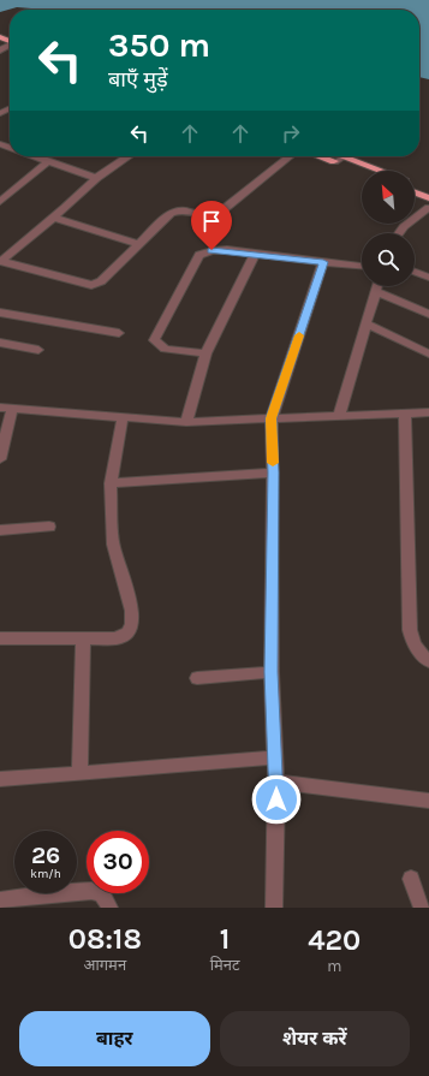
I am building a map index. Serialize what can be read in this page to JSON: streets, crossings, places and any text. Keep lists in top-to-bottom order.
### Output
{
  "north": "top left",
  "page": {
    "turn": ["350 m", "बाएँ मुड़ें"],
    "speed": "26 km/h",
    "limit": "30",
    "eta": [
      "08:18",
      "आगमन",
      "1",
      "मिनट",
      "420",
      "m"
    ],
    "buttons": ["बाहर", "शेयर करें"]
  }
}
